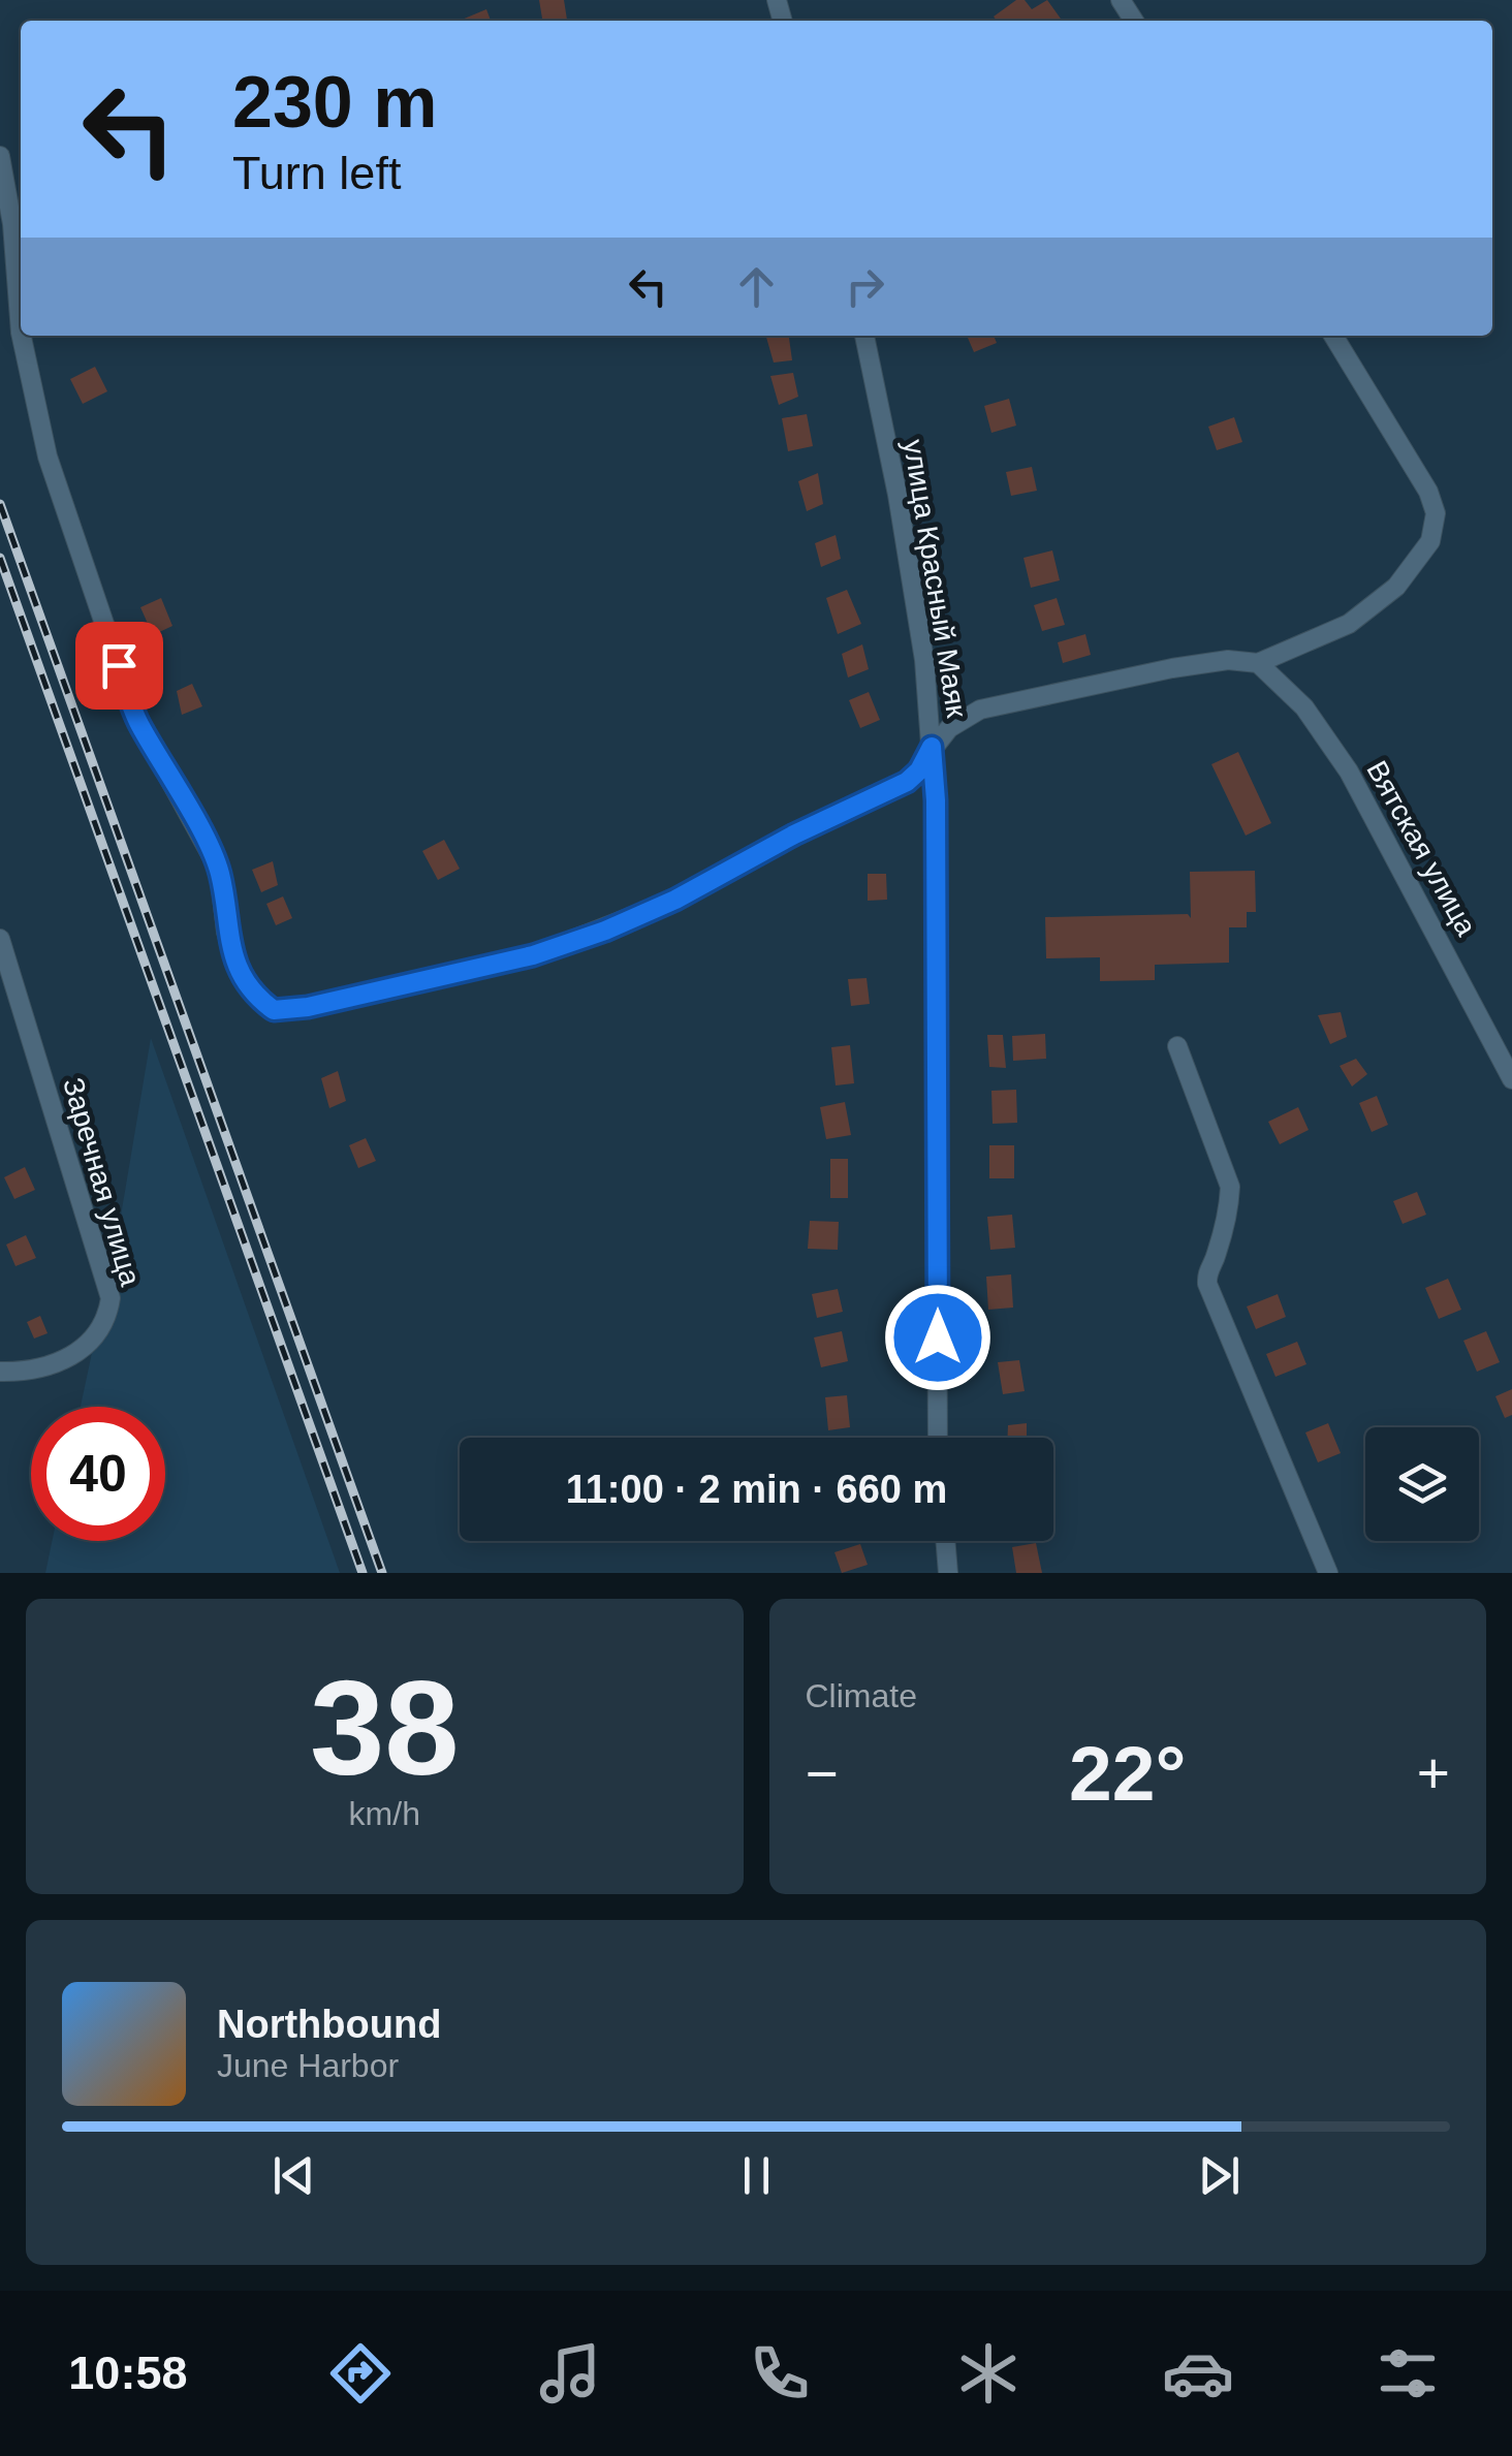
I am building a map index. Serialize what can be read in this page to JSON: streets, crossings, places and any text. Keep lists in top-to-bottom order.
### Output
{
  "streets": {
    "street": ["улица Красный Маяк", "Вятская улица", "Заречная улица"]
  },
  "page": {
    "turn": ["230 m", "Turn left"],
    "limit": "40",
    "trip": "11:00 · 2 min · 660 m",
    "tile": [
      ["38", "km/h"],
      "Climate"
    ],
    "heat": ["−", "22°", "+"],
    "song": ["Northbound", "June Harbor"],
    "tabs": "10:58"
  }
}
